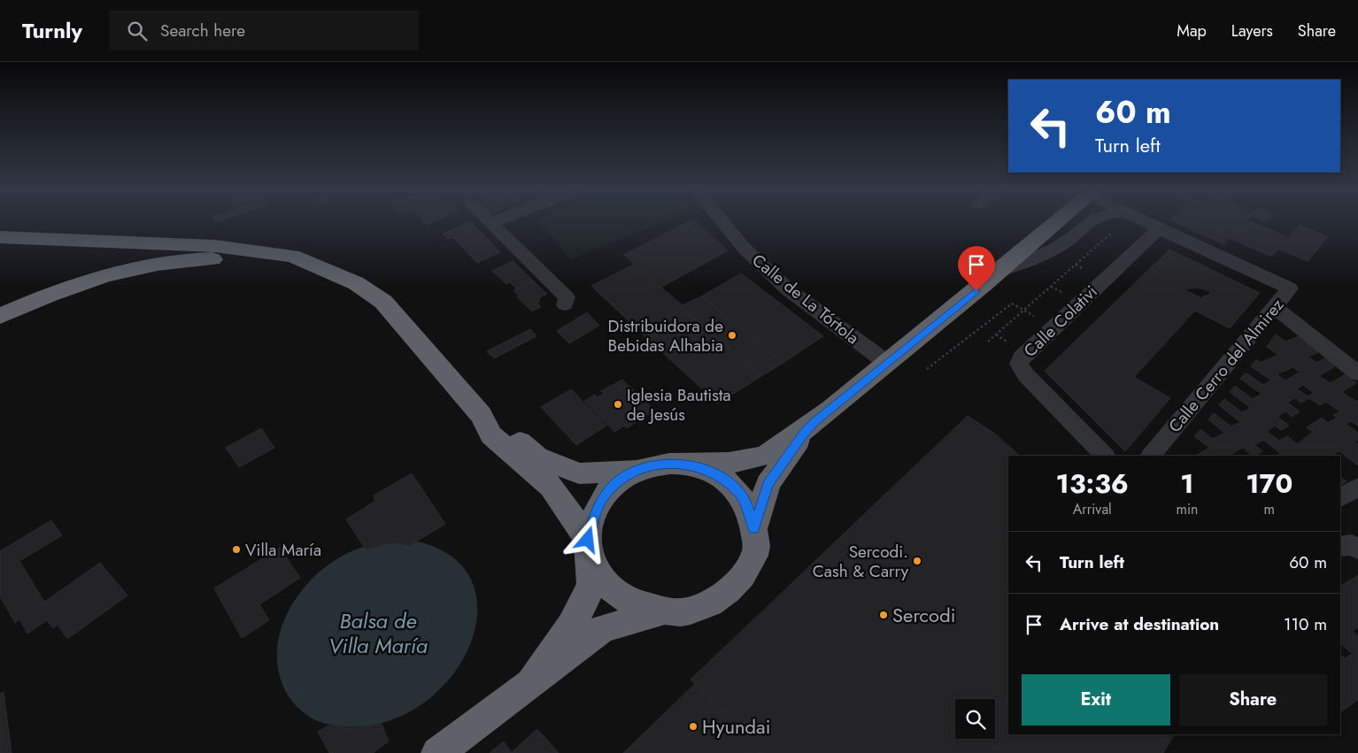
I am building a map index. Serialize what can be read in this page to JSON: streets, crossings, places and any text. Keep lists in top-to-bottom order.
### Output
{
  "streets": {
    "street": ["Calle de La Tórtola", "Calle Colativi", "Calle Cerro del Almirez"]
  },
  "crossings": [
    ["Calle Colativi", "Calle Cerro del Almirez"]
  ],
  "water": ["Balsa de Villa María"],
  "places": [
    "Distribuidora de Bebidas Alhabia",
    "Iglesia Bautista de Jesús",
    "Villa María",
    "Sercodi. Cash & Carry",
    "Sercodi",
    "Hyundai"
  ],
  "page": {
    "header": "Turnly",
    "search": "Search here",
    "nav": ["Map", "Layers", "Share"],
    "turn": ["60 m", "Turn left"],
    "eta": [
      "13:36",
      "Arrival",
      "1",
      "min",
      "170",
      "m"
    ],
    "list": [
      {
        "name": "Turn left",
        "value": "60 m"
      },
      {
        "name": "Arrive at destination",
        "value": "110 m"
      }
    ],
    "buttons": ["Exit", "Share"]
  }
}
